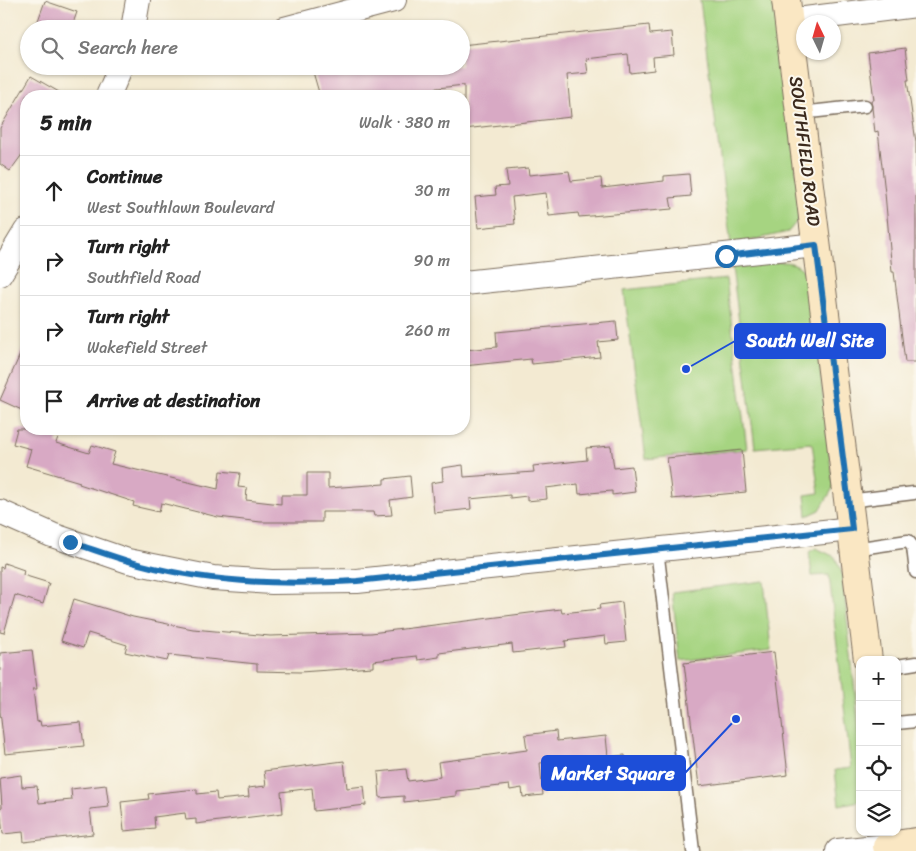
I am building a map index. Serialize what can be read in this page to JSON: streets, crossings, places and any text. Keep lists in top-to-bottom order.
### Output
{
  "streets": {
    "main road": ["SOUTHFIELD ROAD"]
  },
  "places": ["South Well Site", "Market Square"],
  "north": "top",
  "page": {
    "search": "Search here",
    "heading": ["5 min", "Walk · 380 m"],
    "list": [
      ["Continue", "West Southlawn Boulevard", "30 m"],
      ["Turn right", "Southfield Road", "90 m"],
      ["Turn right", "Wakefield Street", "260 m"],
      "Arrive at destination"
    ],
    "map_buttons": ["+", "−"]
  }
}
